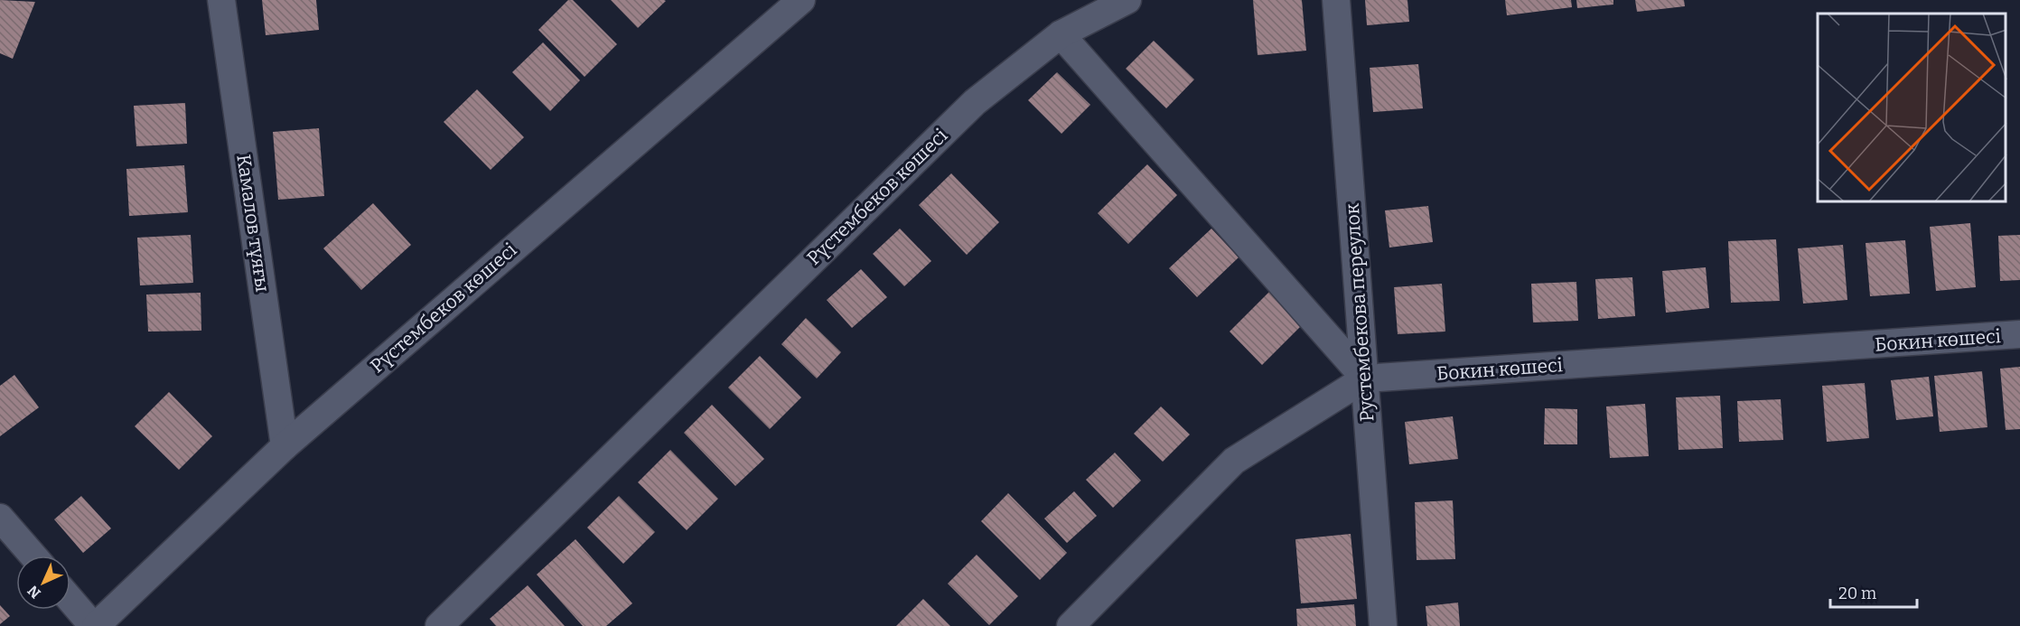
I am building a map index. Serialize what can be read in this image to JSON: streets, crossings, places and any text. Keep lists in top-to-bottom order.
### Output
{
  "streets": {
    "street": [
      "Рүстембеков көшесі",
      "Камалов тұяғы",
      "Рустембекова переулок",
      "Бокин көшесі"
    ]
  },
  "crossings": [
    ["Рүстембеков көшесі", "Камалов тұяғы"],
    ["Рустембекова переулок", "Бокин көшесі"]
  ],
  "scale_bar": "20 m",
  "north": "bottom left"
}
